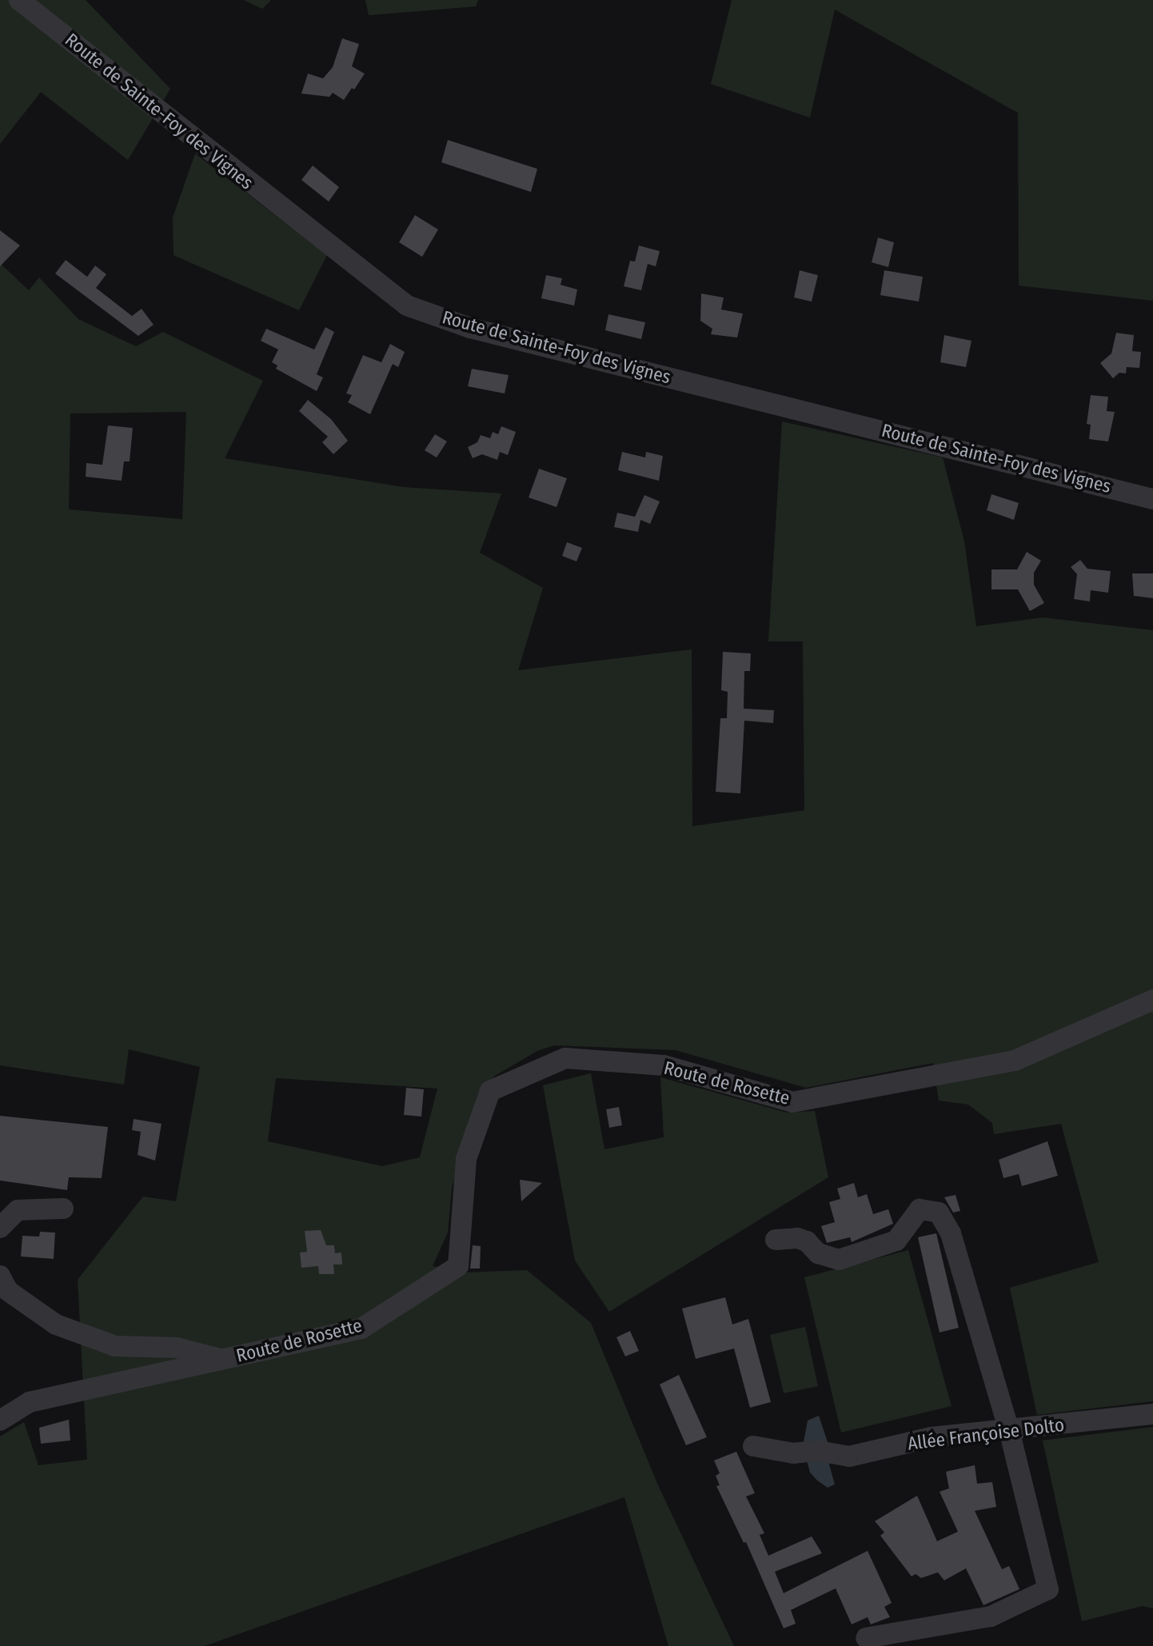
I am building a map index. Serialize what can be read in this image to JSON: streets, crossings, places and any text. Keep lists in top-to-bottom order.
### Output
{
  "streets": {
    "street": ["Route de Sainte-Foy des Vignes", "Route de Rosette", "Allée Françoise Dolto"]
  }
}
